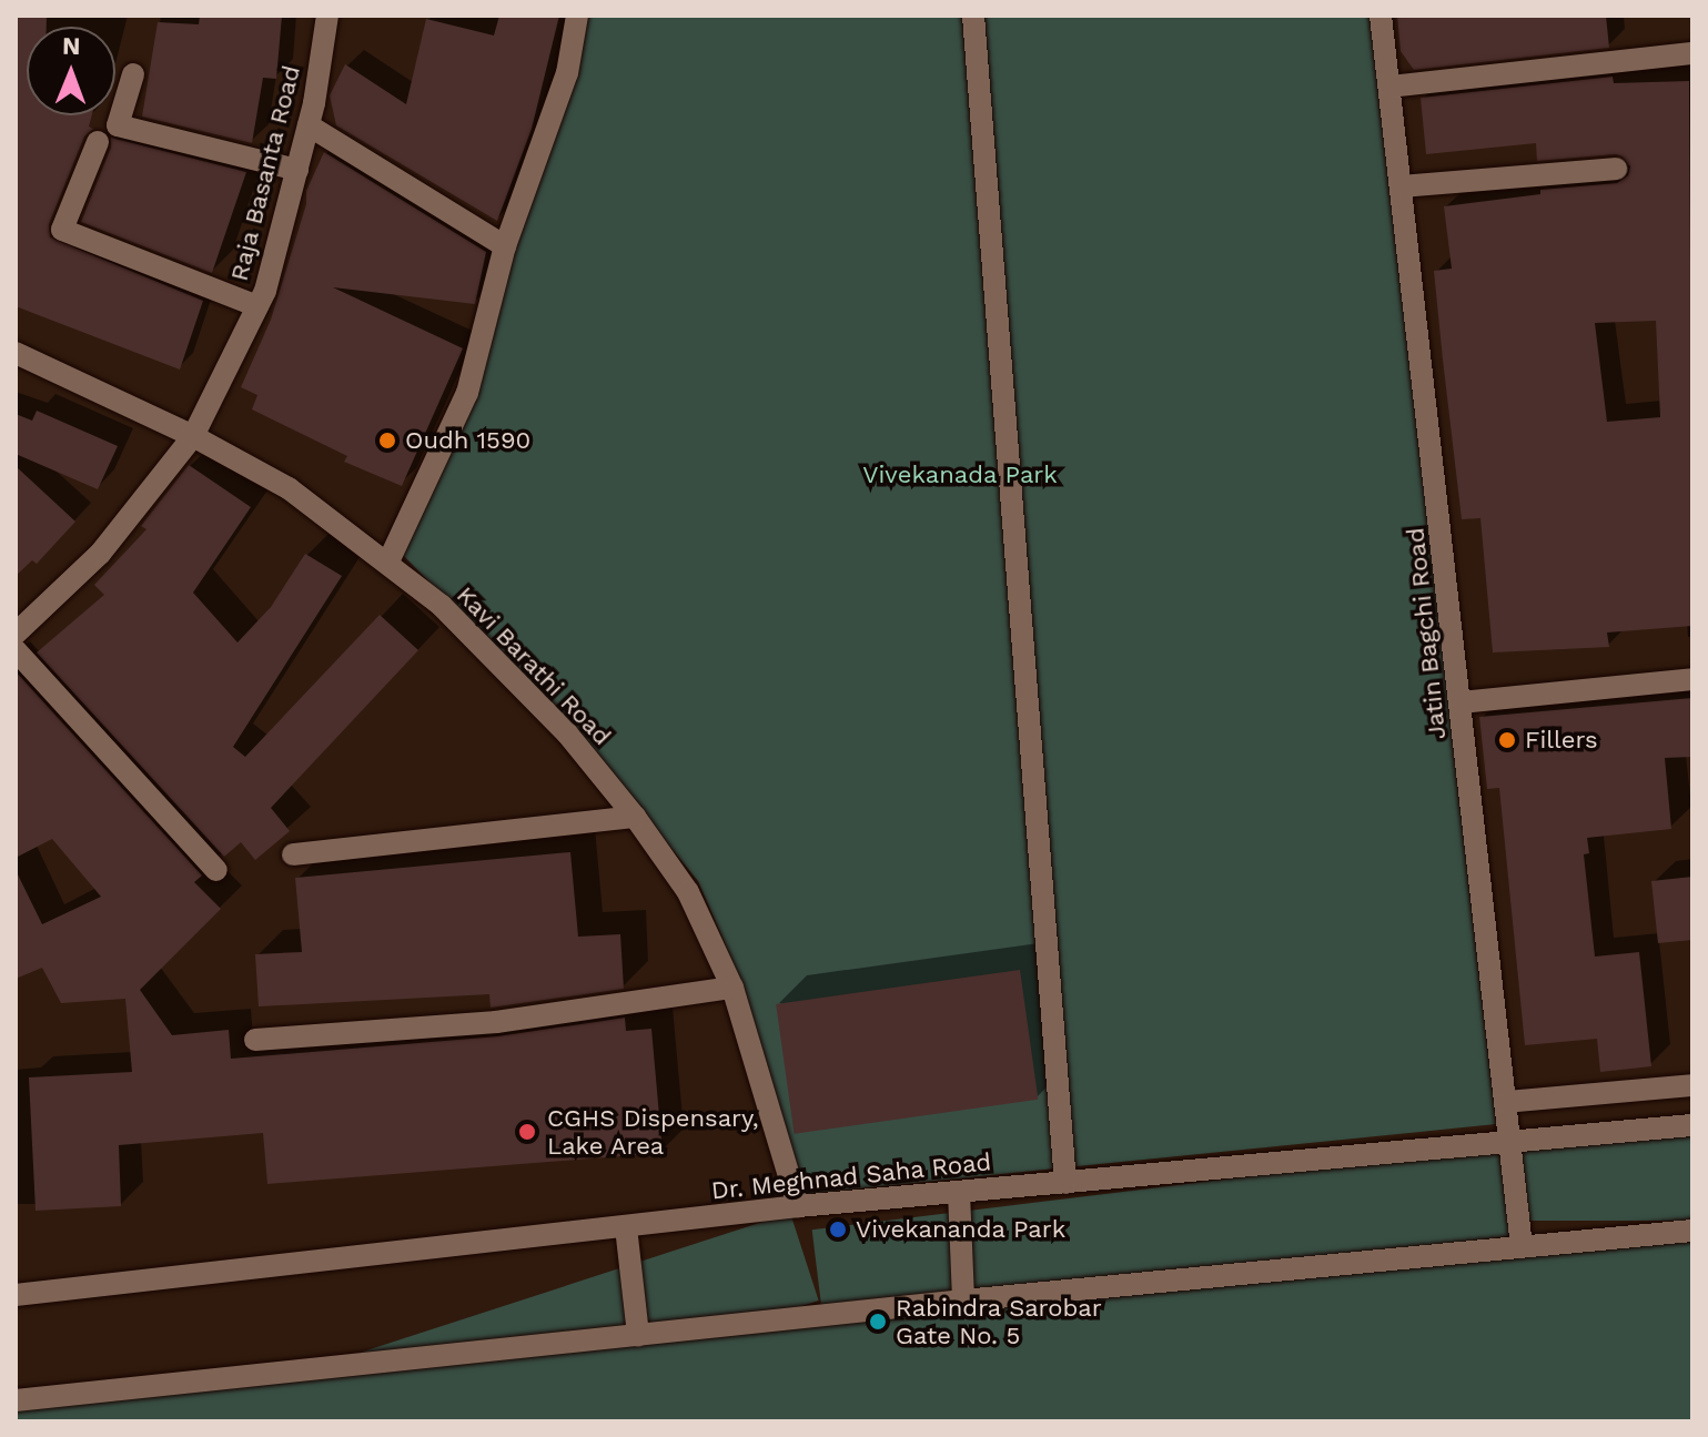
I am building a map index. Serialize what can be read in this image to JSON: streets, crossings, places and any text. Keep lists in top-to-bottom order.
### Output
{
  "streets": {
    "street": [
      "Raja Basanta Road",
      "Jatin Bagchi Road",
      "Kavi Barathi Road",
      "Dr. Meghnad Saha Road"
    ]
  },
  "crossings": [
    ["Raja Basanta Road", "Kavi Barathi Road"],
    ["Jatin Bagchi Road", "Dr. Meghnad Saha Road"],
    ["Kavi Barathi Road", "Dr. Meghnad Saha Road"]
  ],
  "parks": ["Vivekanada Park"],
  "places": [
    "Oudh 1590",
    "Fillers",
    "CGHS Dispensary, Lake Area",
    "Vivekananda Park",
    "Rabindra Sarobar Gate No. 5"
  ],
  "north": "top"
}
